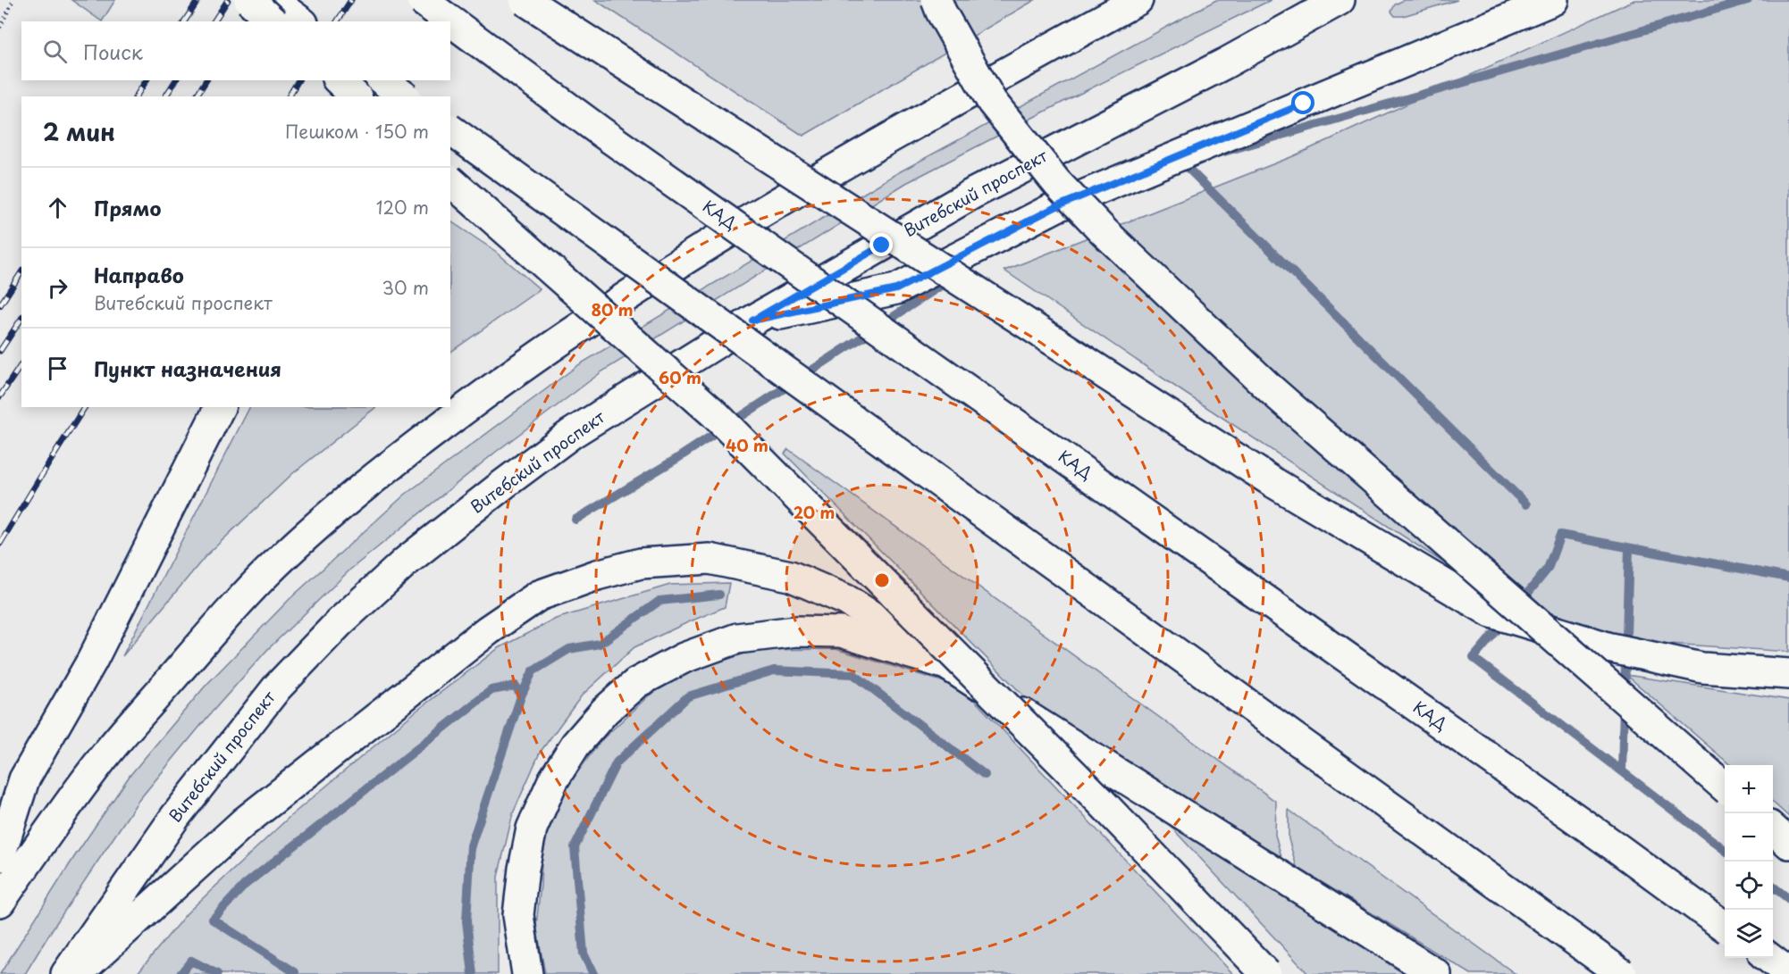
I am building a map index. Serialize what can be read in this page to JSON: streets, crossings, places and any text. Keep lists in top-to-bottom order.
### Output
{
  "streets": {
    "main road": ["Витебский проспект", "КАД"]
  },
  "page": {
    "search": "Поиск",
    "heading": ["2 мин", "Пешком · 150 m"],
    "list": [
      ["Прямо", "120 m"],
      ["Направо", "Витебский проспект", "30 m"],
      "Пункт назначения"
    ],
    "map_buttons": ["+", "−"]
  },
  "rings": [
    "80 m",
    "60 m",
    "40 m",
    "20 m"
  ]
}
